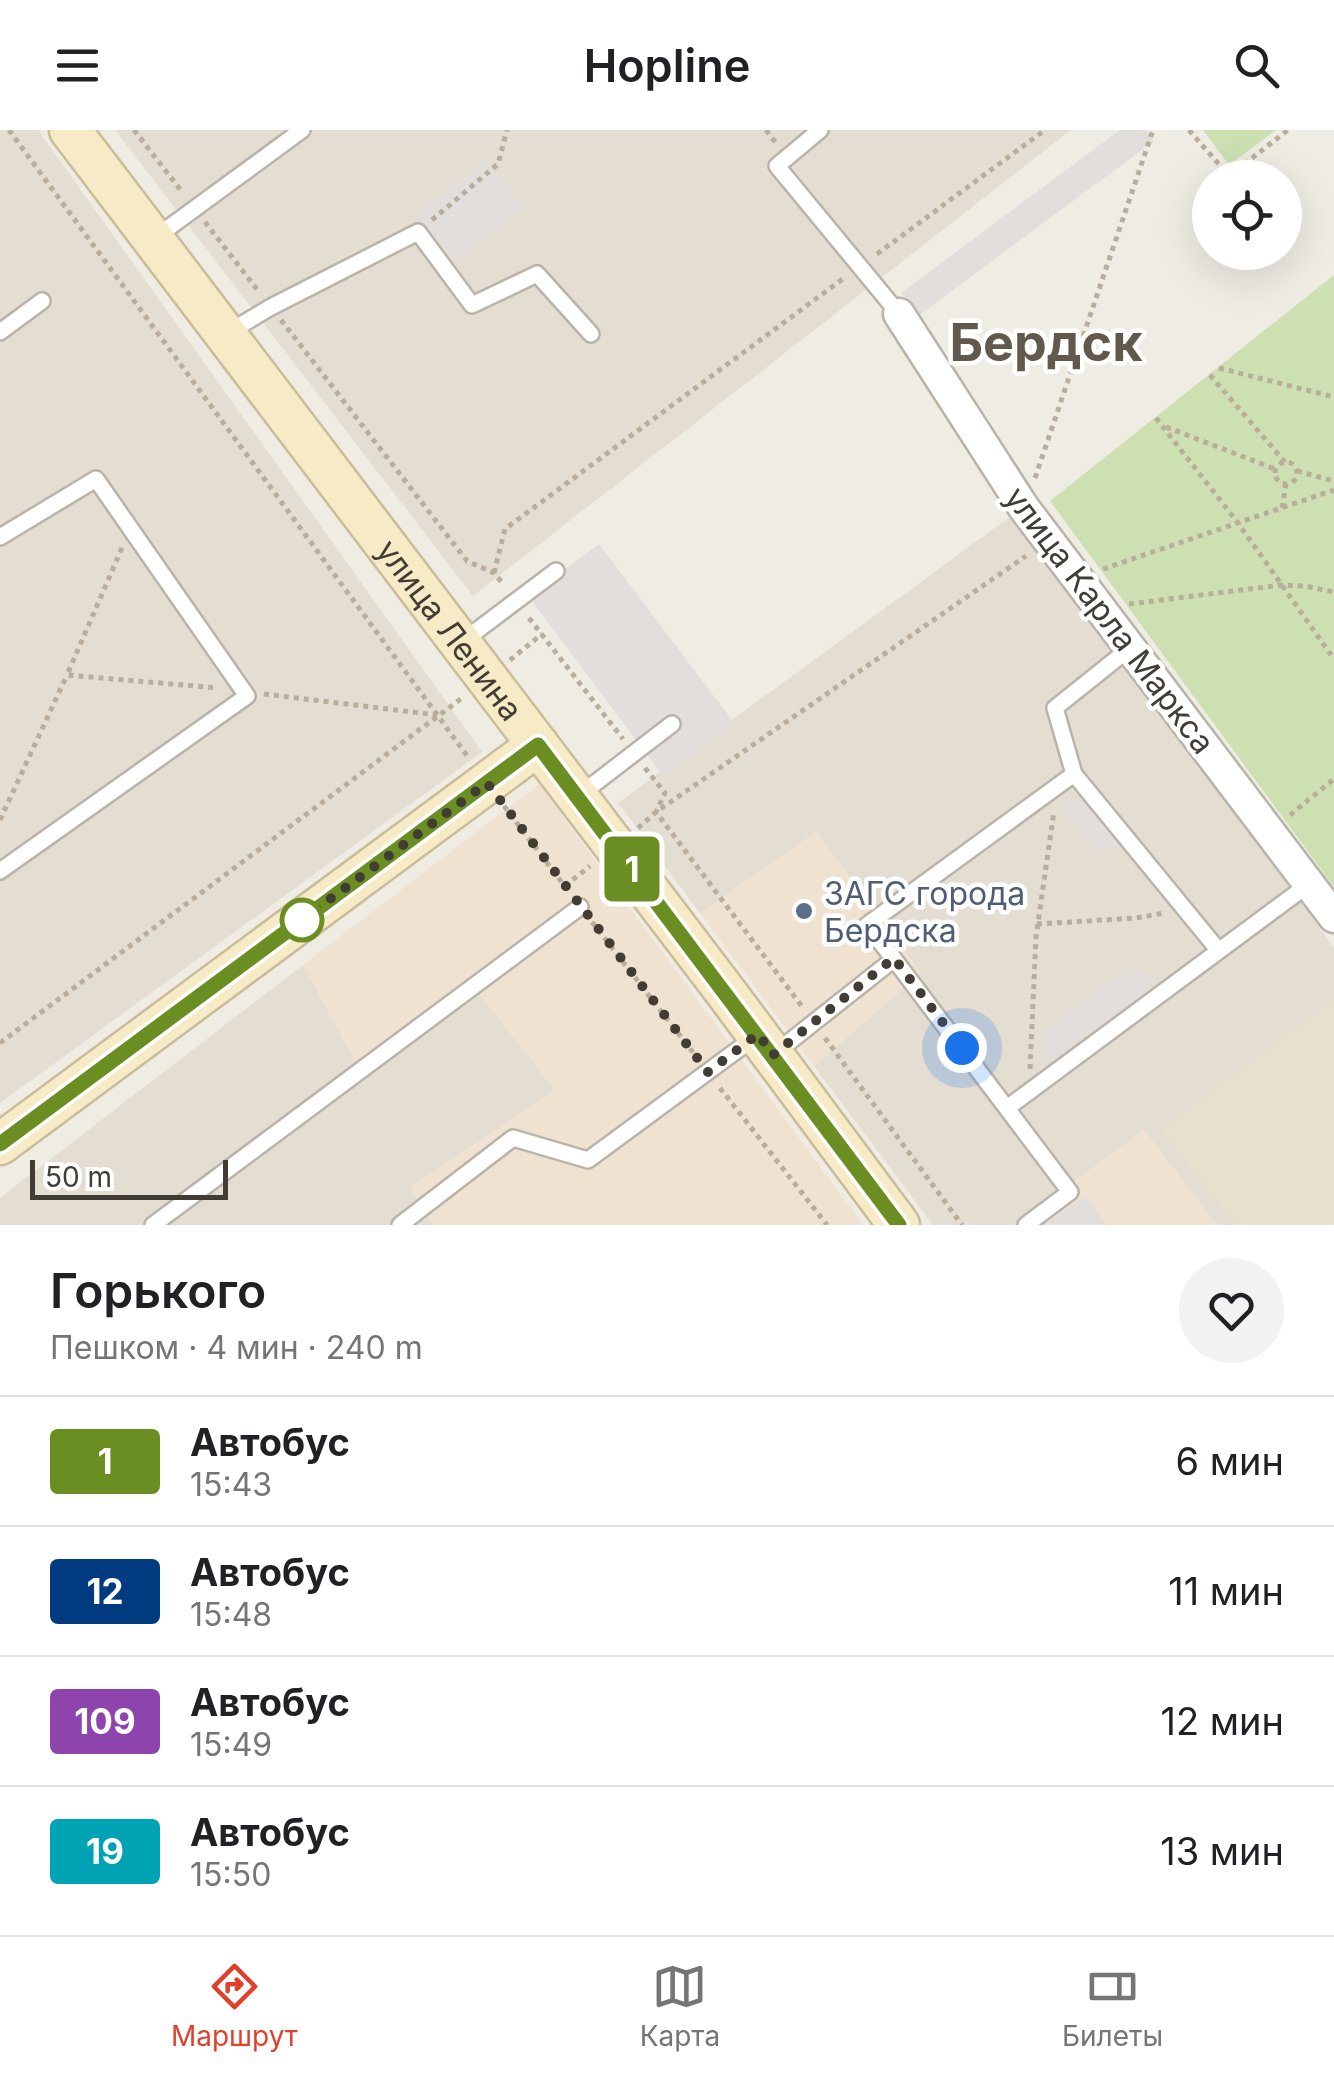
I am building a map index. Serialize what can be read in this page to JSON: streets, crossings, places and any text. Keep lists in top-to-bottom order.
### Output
{
  "streets": {
    "main road": ["улица Ленина"],
    "street": ["улица Карла Маркса"]
  },
  "districts": ["Бердск"],
  "places": ["ЗАГС города Бердска"],
  "lines": ["bus line 1"],
  "scale_bar": "50 m",
  "page": {
    "header": "Hopline",
    "on_map": "1",
    "scale": "50 m",
    "heading": ["Горького", "Пешком · 4 мин · 240 m"],
    "list": [
      {
        "mark": "1",
        "name": "Автобус",
        "note": "15:43",
        "value": "6 мин"
      },
      {
        "mark": "12",
        "name": "Автобус",
        "note": "15:48",
        "value": "11 мин"
      },
      {
        "mark": "109",
        "name": "Автобус",
        "note": "15:49",
        "value": "12 мин"
      },
      {
        "mark": "19",
        "name": "Автобус",
        "note": "15:50",
        "value": "13 мин"
      }
    ],
    "tabs": ["Маршрут", "Карта", "Билеты"]
  }
}
